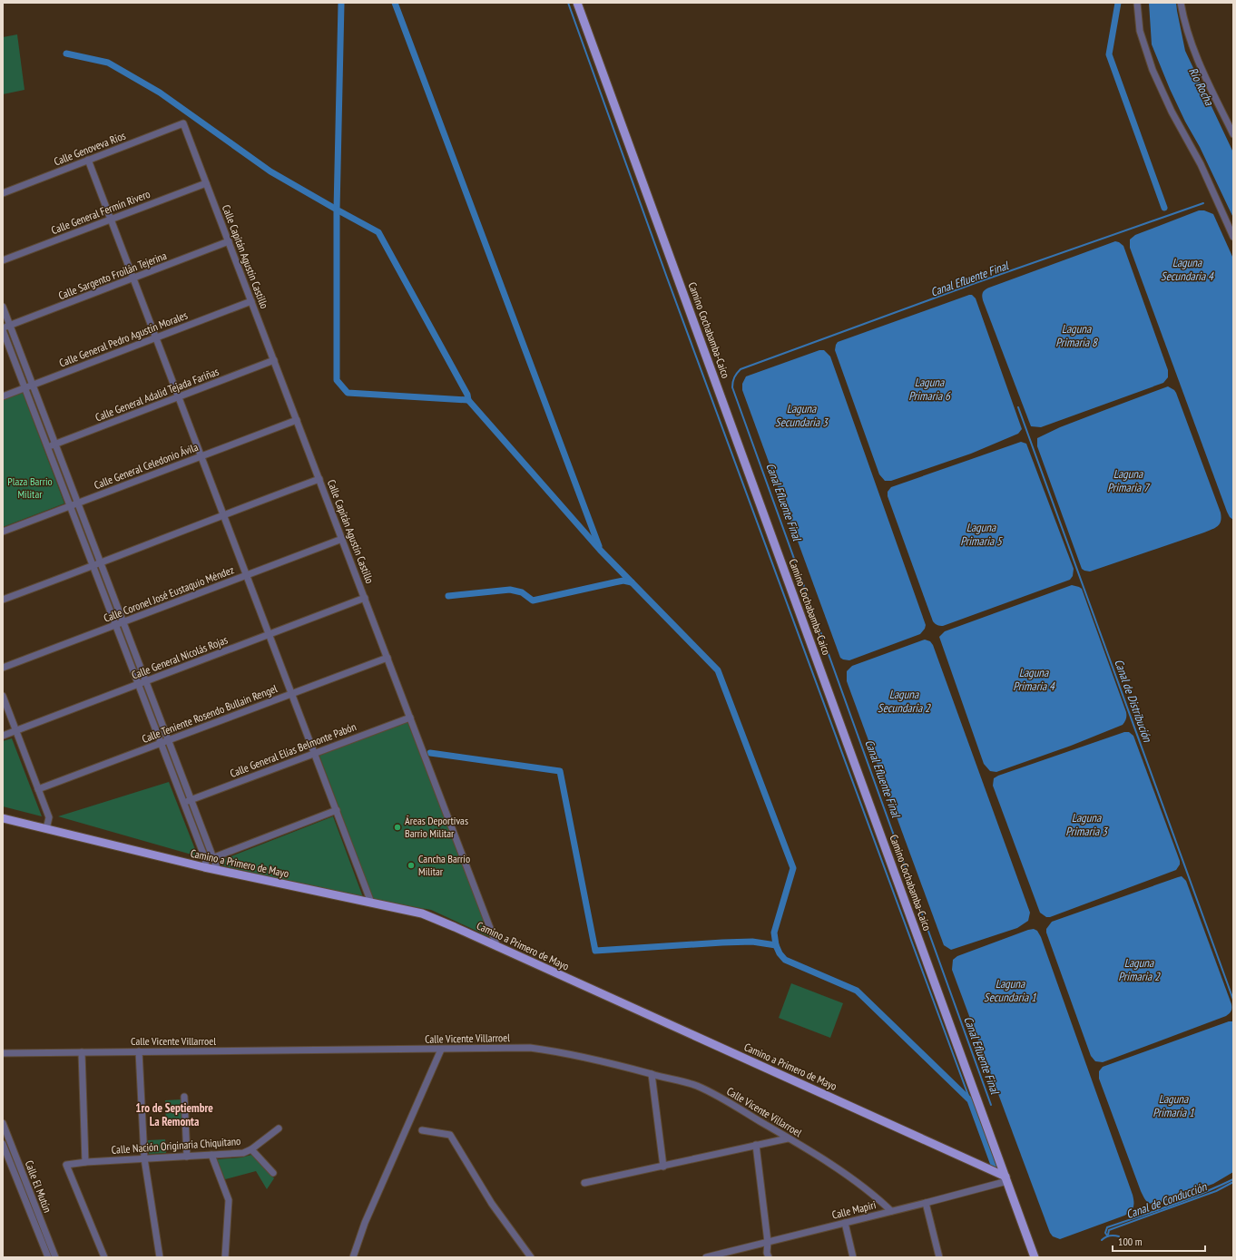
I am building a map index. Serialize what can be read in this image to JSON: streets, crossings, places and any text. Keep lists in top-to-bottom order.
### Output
{
  "streets": {
    "main road": ["Camino Cochabamba-Caico", "Camino a Primero de Mayo"],
    "street": [
      "Calle Genoveva Ríos",
      "Calle General Fermín Rivero",
      "Calle Capitán Agustín Castillo",
      "Calle Sargento Froilán Tejerina",
      "Calle General Pedro Agustín Morales",
      "Calle General Adalid Tejada Fariñas",
      "Calle General Celedonio Ávila",
      "Calle Coronel José Eustaquio Méndez",
      "Calle General Nicolás Rojas",
      "Calle Teniente Rosendo Bullain Rengel",
      "Calle General Elías Belmonte Pabón",
      "Calle Vicente Villarroel",
      "Calle Nación Originaria Chiquitano",
      "Calle El Mutún",
      "Calle Mapiri"
    ]
  },
  "crossings": [
    ["Calle Genoveva Ríos", "Calle Capitán Agustín Castillo"],
    ["Calle General Fermín Rivero", "Calle Capitán Agustín Castillo"],
    ["Calle Capitán Agustín Castillo", "Calle Sargento Froilán Tejerina"],
    ["Calle Capitán Agustín Castillo", "Calle General Pedro Agustín Morales"],
    ["Calle Capitán Agustín Castillo", "Calle General Adalid Tejada Fariñas"],
    ["Calle Capitán Agustín Castillo", "Calle General Celedonio Ávila"],
    ["Calle Capitán Agustín Castillo", "Calle Coronel José Eustaquio Méndez"],
    ["Calle Capitán Agustín Castillo", "Calle General Nicolás Rojas"],
    ["Calle Capitán Agustín Castillo", "Calle Teniente Rosendo Bullain Rengel"],
    ["Calle Capitán Agustín Castillo", "Calle General Elías Belmonte Pabón"],
    ["Calle Capitán Agustín Castillo", "Camino a Primero de Mayo"],
    ["Camino Cochabamba-Caico", "Camino a Primero de Mayo"],
    ["Camino Cochabamba-Caico", "Calle Mapiri"],
    ["Camino a Primero de Mayo", "Calle Mapiri"],
    ["Calle Vicente Villarroel", "Calle Mapiri"]
  ],
  "districts": ["1ro de Septiembre La Remonta"],
  "water": [
    "Río Rocha",
    "Laguna Secundaria 4",
    "Canal Efluente Final",
    "Laguna Primaria 8",
    "Laguna Primaria 6",
    "Laguna Secundaria 3",
    "Laguna Primaria 7",
    "Laguna Primaria 5",
    "Laguna Primaria 4",
    "Laguna Secundaria 2",
    "Canal de Distribución",
    "Laguna Primaria 3",
    "Laguna Primaria 2",
    "Laguna Secundaria 1",
    "Laguna Primaria 1",
    "Canal de Conducción"
  ],
  "parks": ["Plaza Barrio Militar"],
  "places": ["Áreas Deportivas Barrio Militar", "Cancha Barrio Militar"],
  "scale_bar": "100 m"
}
